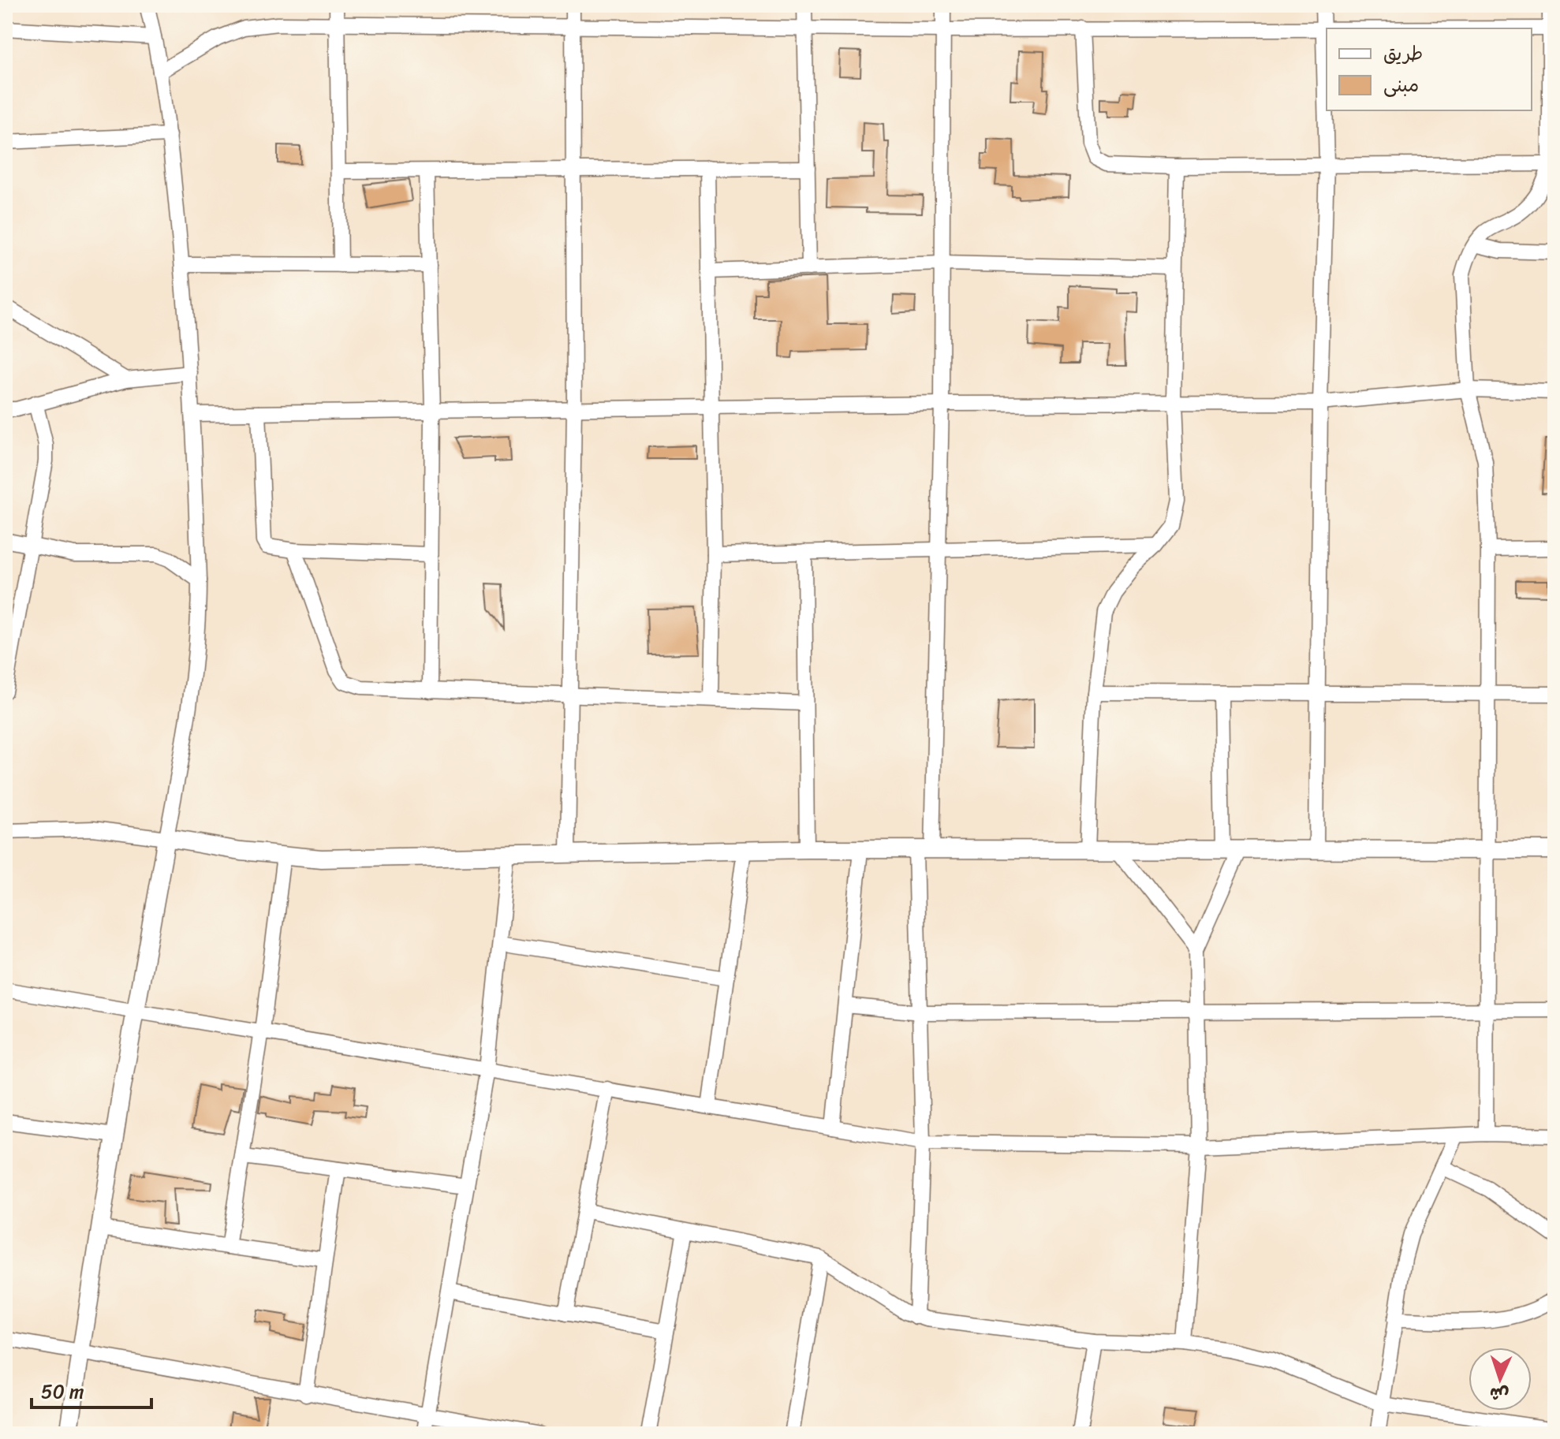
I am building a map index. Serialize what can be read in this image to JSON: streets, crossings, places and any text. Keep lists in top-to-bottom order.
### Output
{
  "legend": ["طريق", "مبنى"],
  "scale_bar": "50 m",
  "north": "bottom"
}
